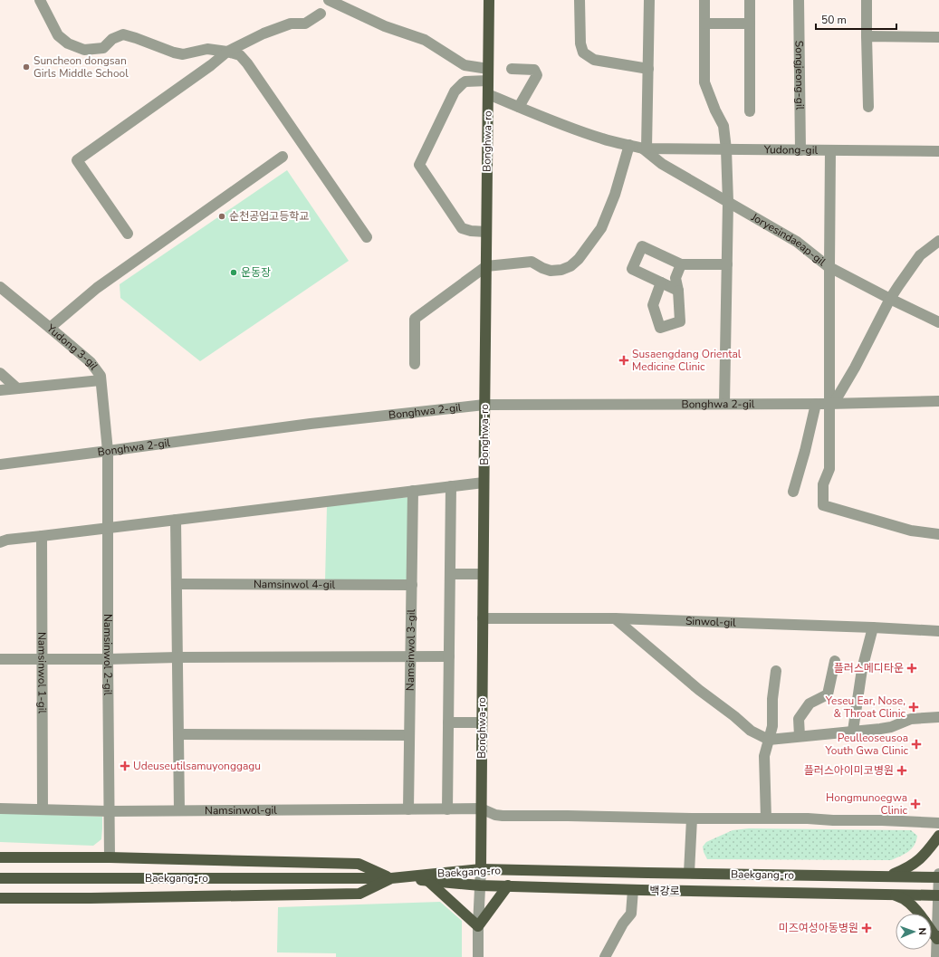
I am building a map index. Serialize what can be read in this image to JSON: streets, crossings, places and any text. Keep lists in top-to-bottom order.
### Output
{
  "streets": {
    "main road": ["Bonghwa-ro", "Baekgang-ro", "백강로"],
    "street": [
      "Songjeong-gil",
      "Yudong-gil",
      "Joryesindaeap-gil",
      "Yudong 3-gil",
      "Bonghwa 2-gil",
      "Namsinwol 4-gil",
      "Sinwol-gil",
      "Namsinwol 3-gil",
      "Namsinwol 2-gil",
      "Namsinwol 1-gil",
      "Namsinwol-gil"
    ]
  },
  "crossings": [
    ["Songjeong-gil", "Yudong-gil"],
    ["Bonghwa-ro", "Bonghwa 2-gil"],
    ["Bonghwa-ro", "Sinwol-gil"],
    ["Bonghwa-ro", "Namsinwol-gil"],
    ["Bonghwa-ro", "Baekgang-ro"],
    ["Yudong-gil", "Joryesindaeap-gil"],
    ["Yudong 3-gil", "Bonghwa 2-gil"],
    ["Yudong 3-gil", "Namsinwol 2-gil"],
    ["Bonghwa 2-gil", "Namsinwol 2-gil"],
    ["Namsinwol 4-gil", "Namsinwol 3-gil"],
    ["Namsinwol 3-gil", "Namsinwol-gil"],
    ["Namsinwol 2-gil", "Namsinwol-gil"],
    ["Namsinwol 1-gil", "Namsinwol-gil"],
    ["Baekgang-ro", "백강로"]
  ],
  "places": {
    "other": ["Suncheon dongsan Girls Middle School", "순천공업고등학교", "운동장"],
    "health": [
      "Susaengdang Oriental Medicine Clinic",
      "플러스메디타운",
      "Yeseu Ear, Nose, & Throat Clinic",
      "Peulleoseusoa Youth Gwa Clinic",
      "Udeuseutilsamuyonggagu",
      "플러스아이미코병원",
      "Hongmunoegwa Clinic",
      "미즈여성아동병원"
    ]
  },
  "scale_bar": "50 m",
  "north": "right"
}
